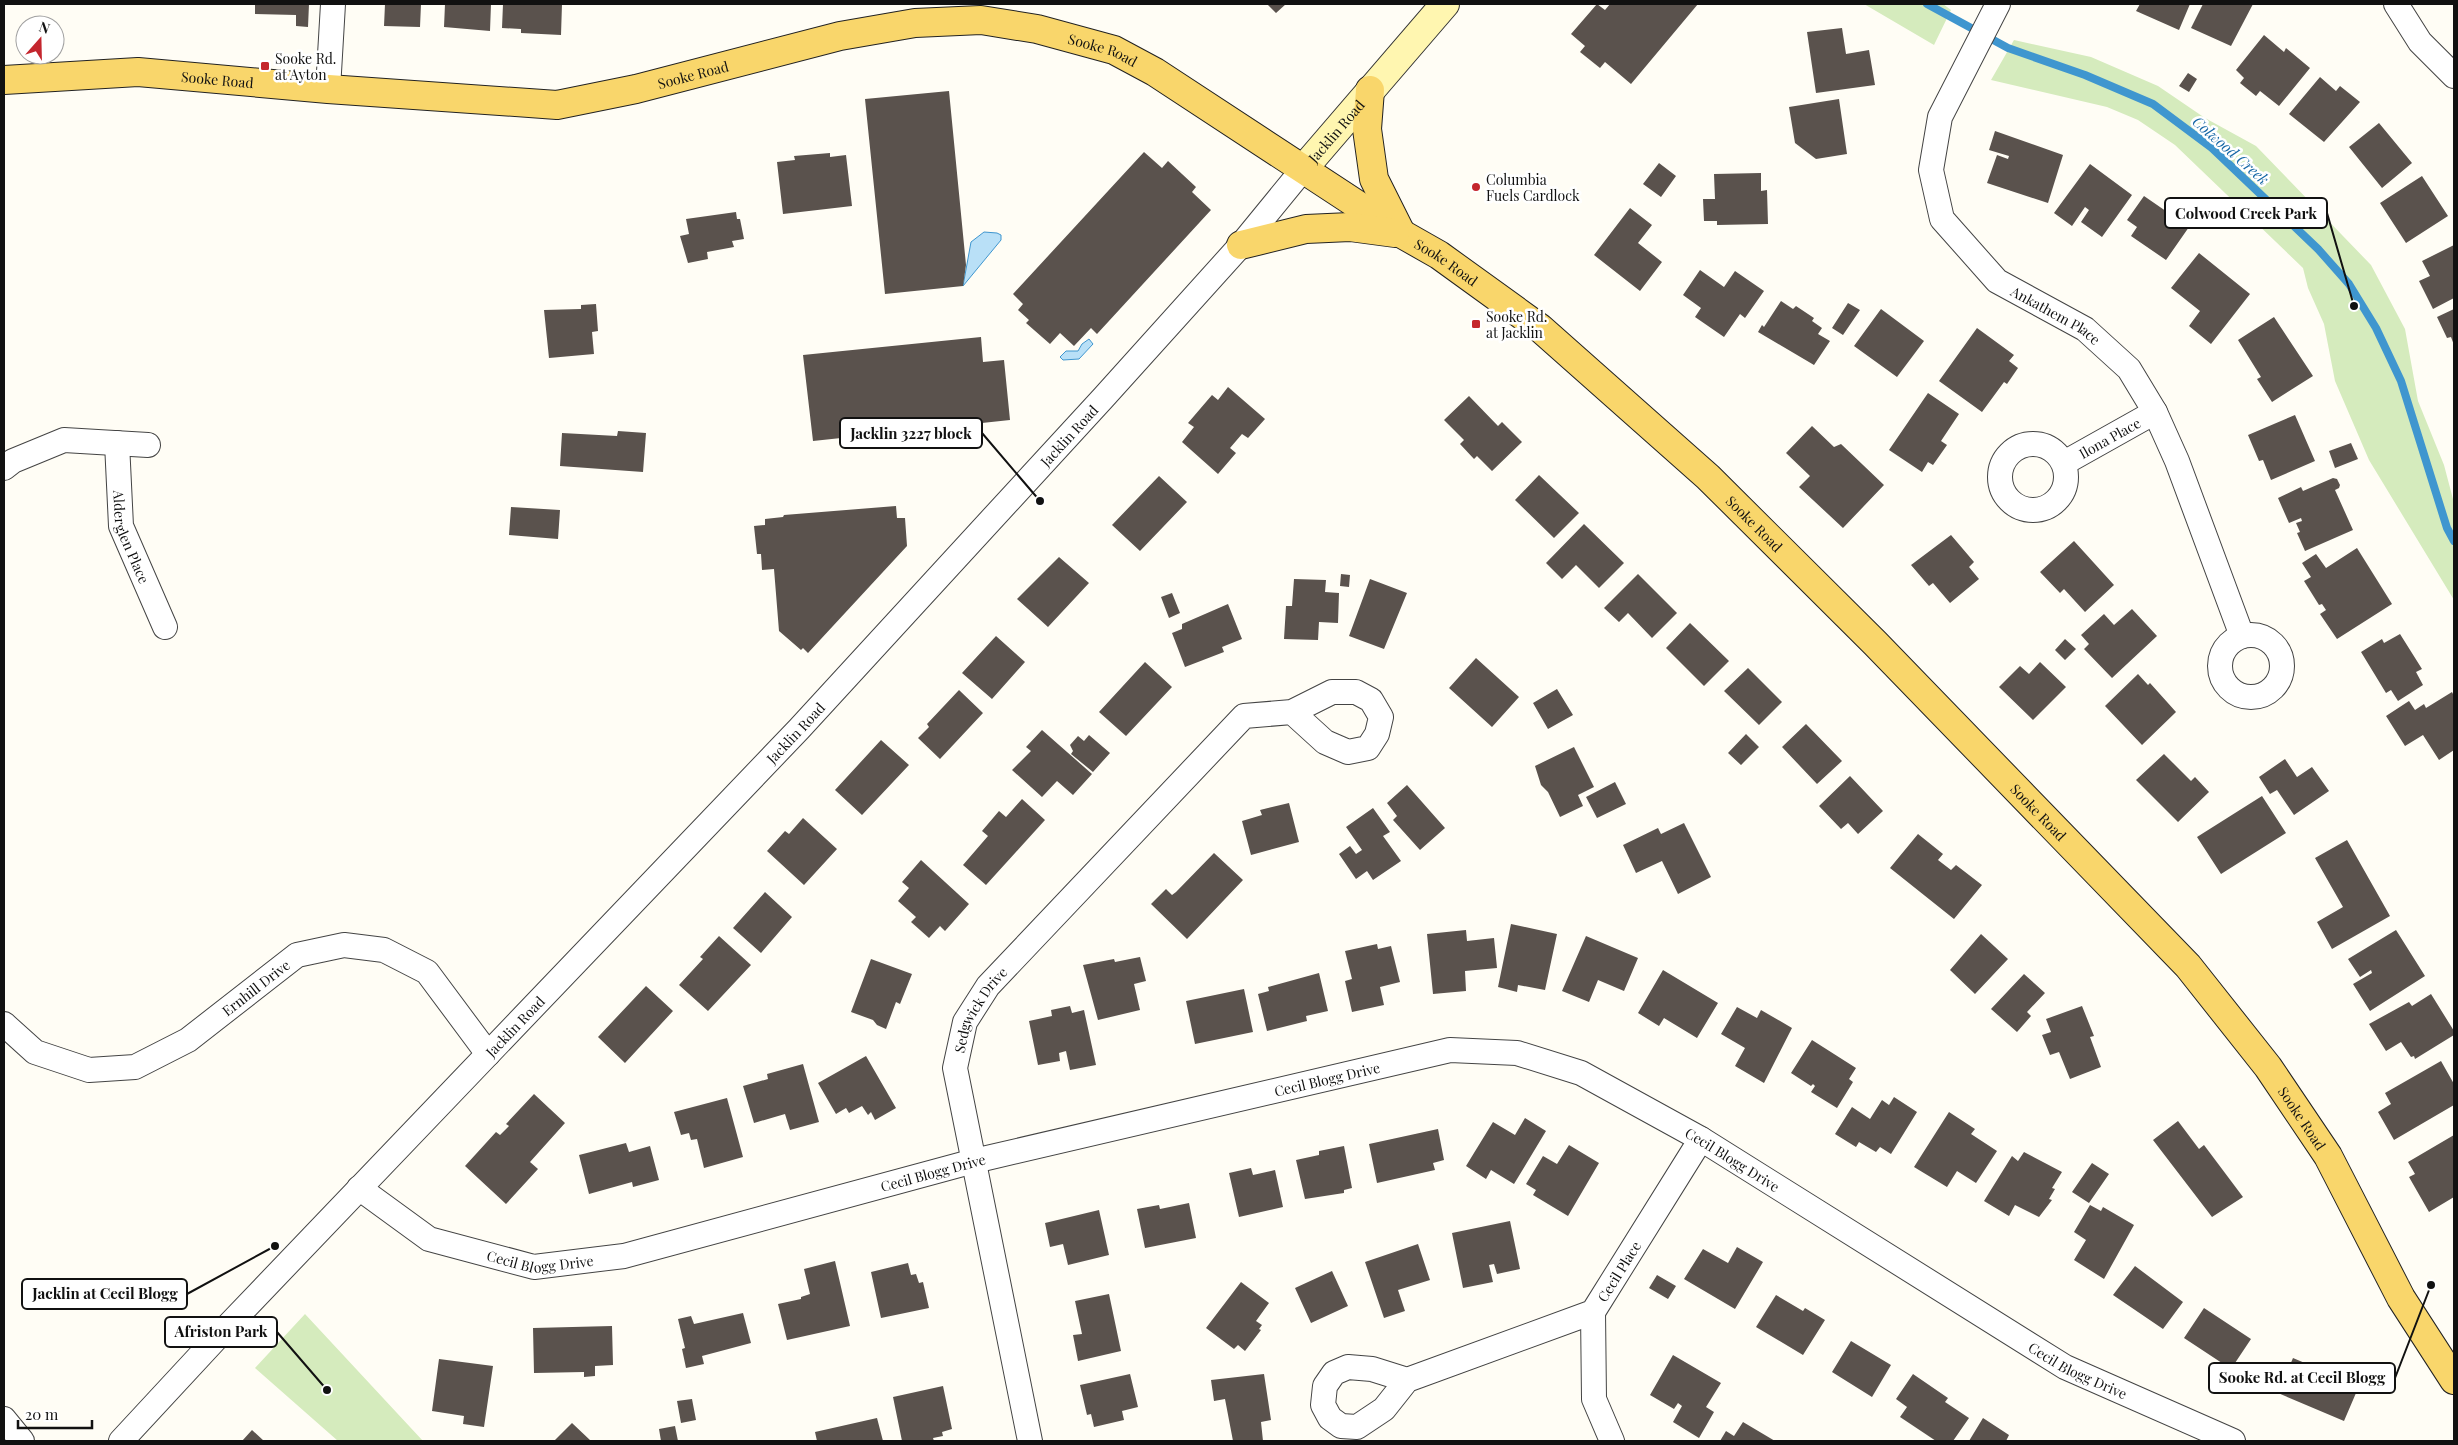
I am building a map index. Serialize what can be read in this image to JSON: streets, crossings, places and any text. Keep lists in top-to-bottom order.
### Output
{
  "streets": {
    "main road": ["Sooke Road", "Jacklin Road"],
    "street": [
      "Ankathem Place",
      "Ilona Place",
      "Alderglen Place",
      "Ernhill Drive",
      "Sedgwick Drive",
      "Cecil Blogg Drive",
      "Cecil Place"
    ]
  },
  "crossings": [
    ["Sooke Road", "Jacklin Road"],
    ["Jacklin Road", "Ernhill Drive"],
    ["Jacklin Road", "Cecil Blogg Drive"],
    ["Ankathem Place", "Ilona Place"],
    ["Sedgwick Drive", "Cecil Blogg Drive"],
    ["Cecil Blogg Drive", "Cecil Place"]
  ],
  "water": ["Colwood Creek"],
  "places": {
    "transit": ["Sooke Rd. at Ayton", "Sooke Rd. at Jacklin"],
    "other": [
      "Columbia Fuels Cardlock",
      "Colwood Creek Park",
      "Jacklin 3227 block",
      "Jacklin at Cecil Blogg",
      "Sooke Rd. at Cecil Blogg",
      "Afriston Park"
    ]
  },
  "scale_bar": "20 m",
  "north": "top"
}
